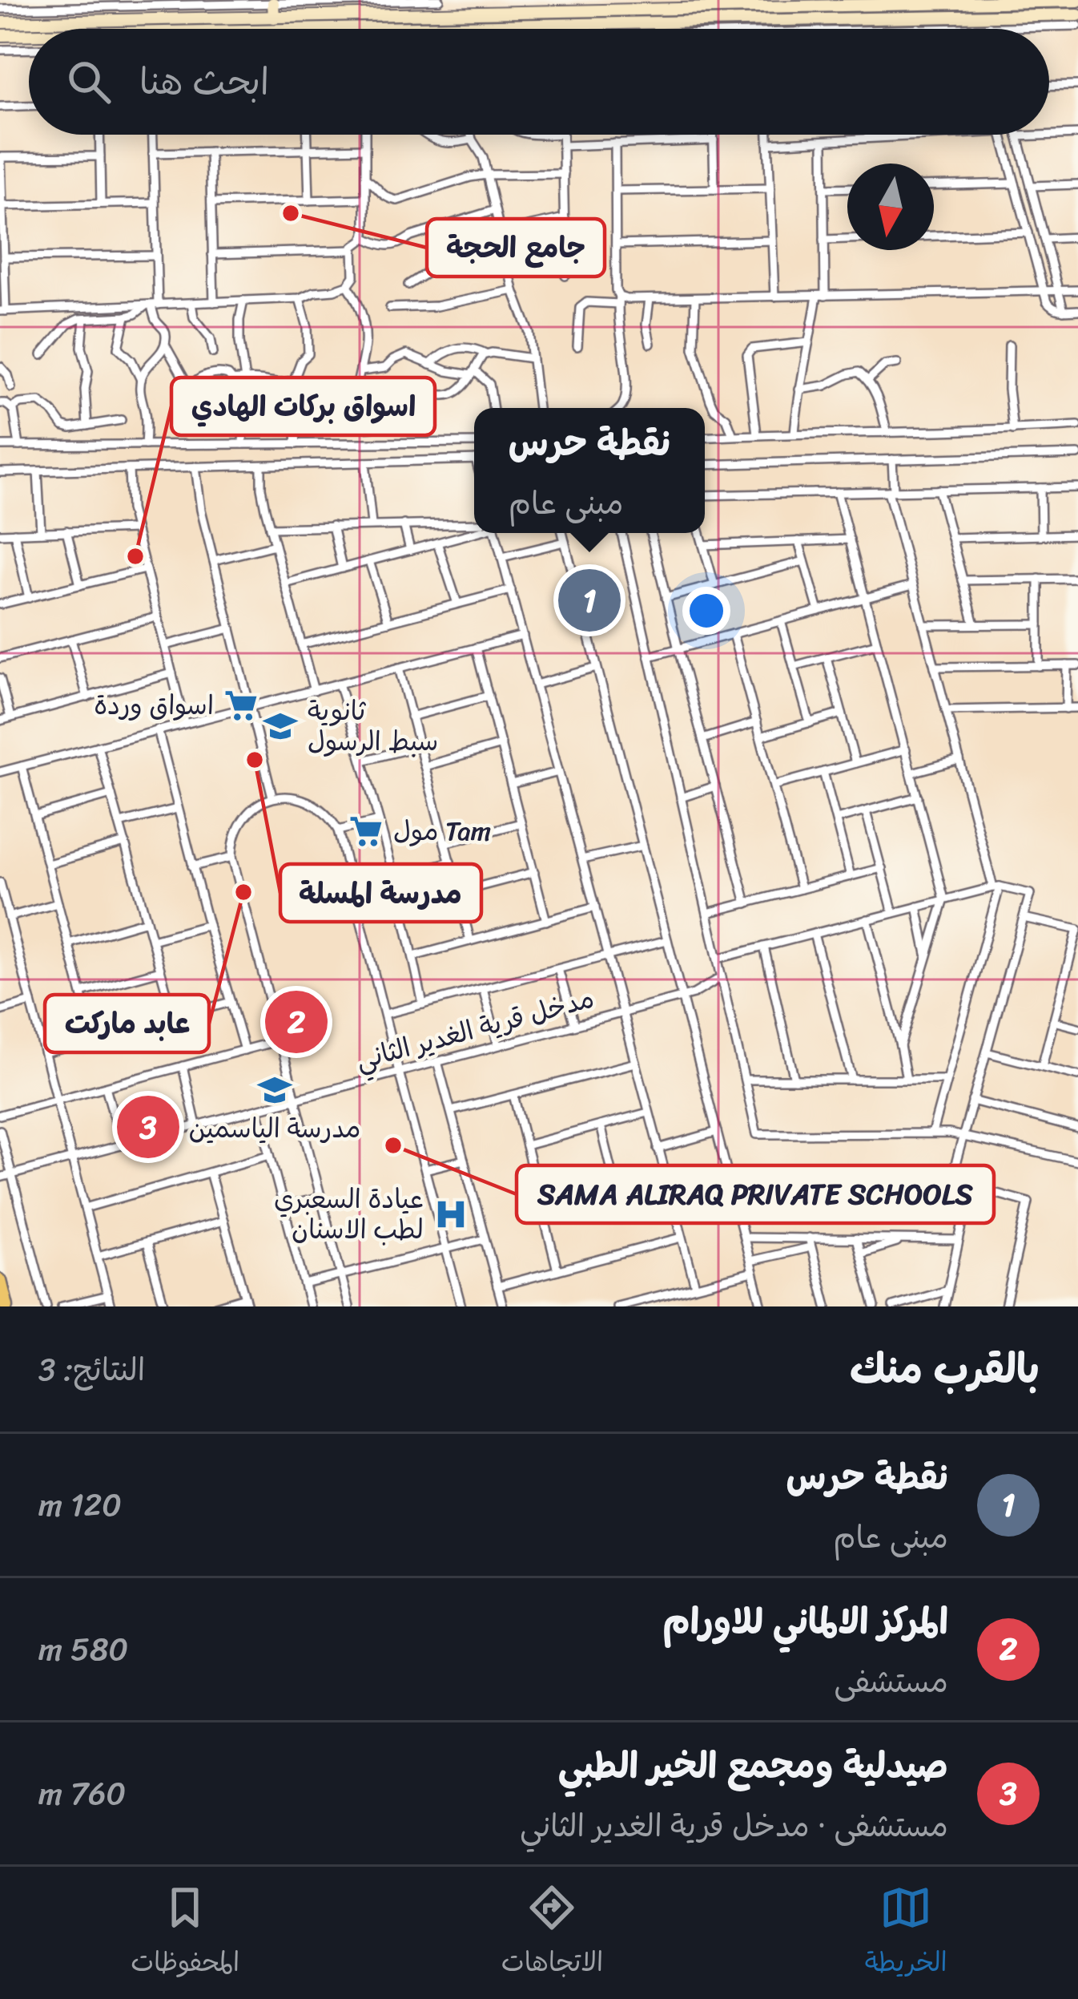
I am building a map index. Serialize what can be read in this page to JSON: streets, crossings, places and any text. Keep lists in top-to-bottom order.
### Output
{
  "streets": {
    "street": ["مدخل قرية الغدير الثاني"]
  },
  "places": {
    "other": [
      "جامع الحجة",
      "اسواق بركات الهادي",
      "مدرسة المسلة",
      "عابد ماركت",
      "SAMA ALIRAQ PRIVATE SCHOOLS"
    ],
    "supermarket": ["اسواق وردة", "مول Tam"],
    "school or university": ["ثانوية سبط الرسول", "مدرسة الياسمين"],
    "hospital": ["عيادة السعبري لطب الاسنان"]
  },
  "north": "bottom",
  "page": {
    "search": "ابحث هنا",
    "popup": ["نقطة حرس", "مبنى عام"],
    "pins": ["1", "2", "3"],
    "heading": ["بالقرب منك", "النتائج: 3"],
    "list": [
      {
        "mark": "1",
        "name": "نقطة حرس",
        "note": "مبنى عام",
        "value": "120 m"
      },
      {
        "mark": "2",
        "name": "المركز الالماني للاورام",
        "note": "مستشفى",
        "value": "580 m"
      },
      {
        "mark": "3",
        "name": "صيدلية ومجمع الخير الطبي",
        "note": "مستشفى · مدخل قرية الغدير الثاني",
        "value": "760 m"
      }
    ],
    "nav": ["الخريطة", "الاتجاهات", "المحفوظات"]
  }
}
